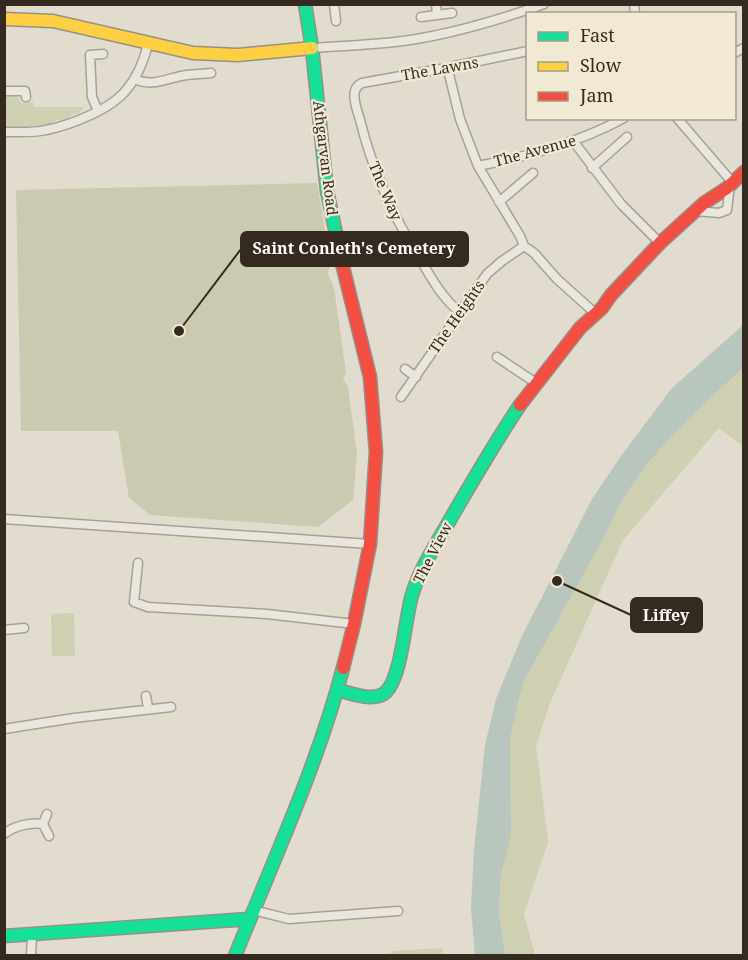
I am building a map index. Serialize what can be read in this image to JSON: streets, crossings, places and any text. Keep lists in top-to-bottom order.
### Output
{
  "streets": {
    "street": [
      "The Lawns",
      "The Avenue",
      "Athgarvan Road",
      "The Way",
      "The Heights",
      "The View"
    ]
  },
  "crossings": [
    ["The Lawns", "The Way"],
    ["Athgarvan Road", "The View"],
    ["The Way", "The Heights"]
  ],
  "places": ["Saint Conleth's Cemetery", "Liffey"],
  "legend": ["Fast", "Slow", "Jam"]
}
